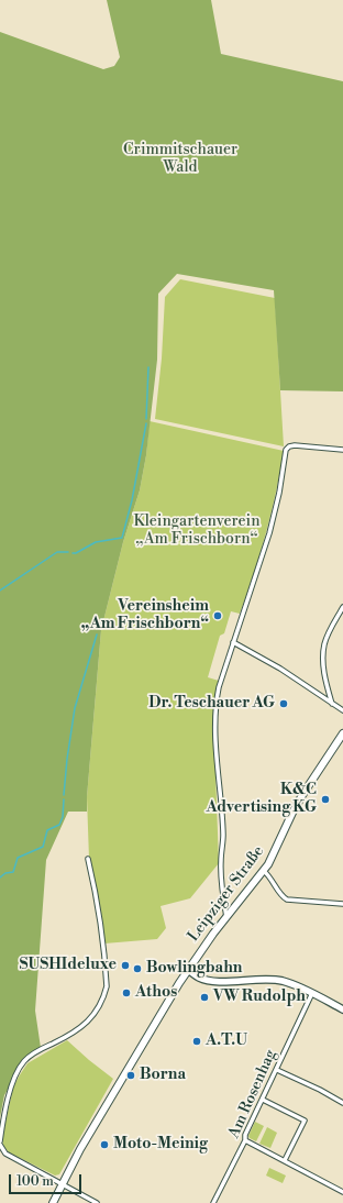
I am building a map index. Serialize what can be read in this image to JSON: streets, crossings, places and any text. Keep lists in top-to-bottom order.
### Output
{
  "streets": {
    "main road": ["Leipziger Straße"],
    "street": ["Am Rosenhag"]
  },
  "parks": ["Crimmitschauer Wald", "Kleingartenverein „Am Frischborn“"],
  "places": [
    "Vereinsheim „Am Frischborn“",
    "Dr. Teschauer AG",
    "K&C Advertising KG",
    "SUSHIdeluxe",
    "Bowlingbahn",
    "Athos",
    "VW Rudolph",
    "A.T.U",
    "Borna",
    "Moto-Meinig"
  ],
  "scale_bar": "100 m"
}
